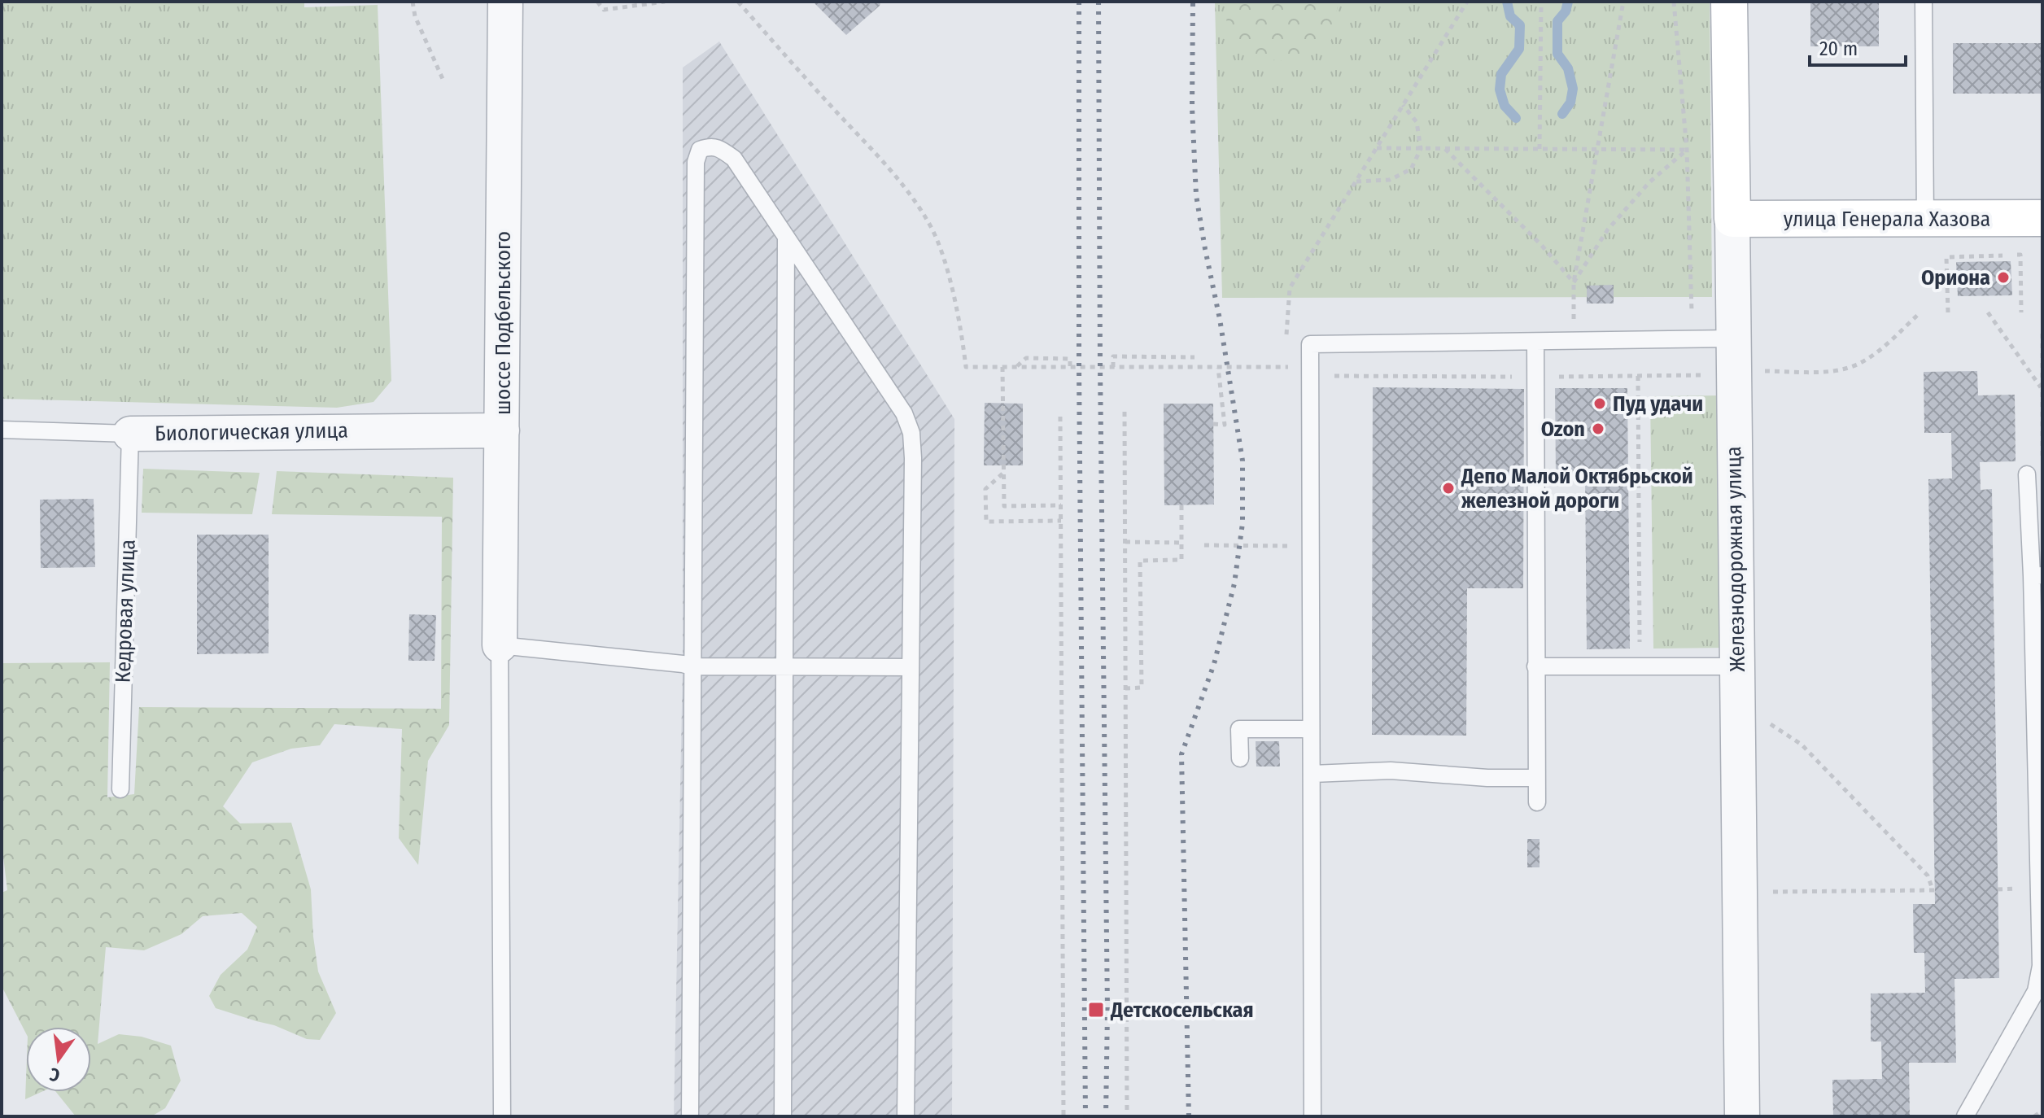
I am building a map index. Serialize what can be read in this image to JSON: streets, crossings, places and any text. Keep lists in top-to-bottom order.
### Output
{
  "streets": {
    "street": [
      "улица Генерала Хазова",
      "шоссе Подбельского",
      "Биологическая улица",
      "Железнодорожная улица"
    ],
    "lane": ["Кедровая улица"]
  },
  "crossings": [
    ["улица Генерала Хазова", "Железнодорожная улица"],
    ["шоссе Подбельского", "Биологическая улица"],
    ["Биологическая улица", "Кедровая улица"]
  ],
  "places": {
    "other": [
      "Ориона",
      "Пуд удачи",
      "Ozon",
      "Депо Малой Октябрьской железной дороги"
    ],
    "transit": ["Детскосельская"]
  },
  "scale_bar": "20 m",
  "north": "bottom"
}
